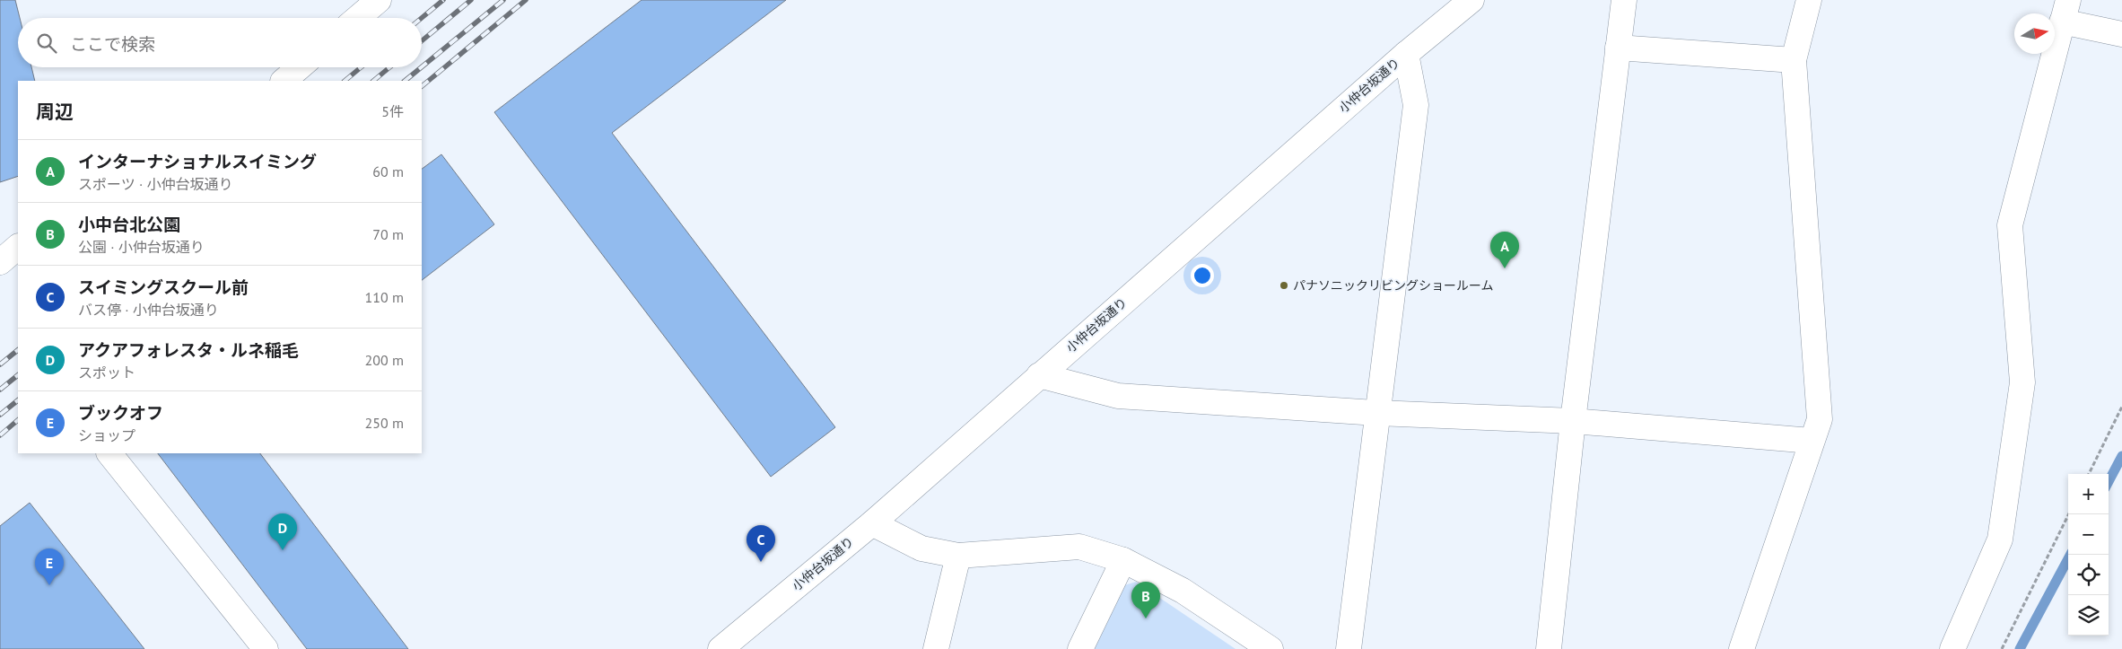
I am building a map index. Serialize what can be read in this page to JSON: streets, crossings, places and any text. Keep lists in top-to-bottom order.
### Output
{
  "streets": {
    "street": ["小仲台坂通り"]
  },
  "places": ["パナソニックリビングショールーム"],
  "north": "right",
  "page": {
    "search": "ここで検索",
    "heading": ["周辺", "5件"],
    "list": [
      {
        "mark": "A",
        "name": "インターナショナルスイミング",
        "note": "スポーツ · 小仲台坂通り",
        "value": "60 m"
      },
      {
        "mark": "B",
        "name": "小中台北公園",
        "note": "公園 · 小仲台坂通り",
        "value": "70 m"
      },
      {
        "mark": "C",
        "name": "スイミングスクール前",
        "note": "バス停 · 小仲台坂通り",
        "value": "110 m"
      },
      {
        "mark": "D",
        "name": "アクアフォレスタ・ルネ稲毛",
        "note": "スポット",
        "value": "200 m"
      },
      {
        "mark": "E",
        "name": "ブックオフ",
        "note": "ショップ",
        "value": "250 m"
      }
    ],
    "pins": [
      "A",
      "D",
      "C",
      "E",
      "B"
    ],
    "map_buttons": ["+", "−"]
  }
}
